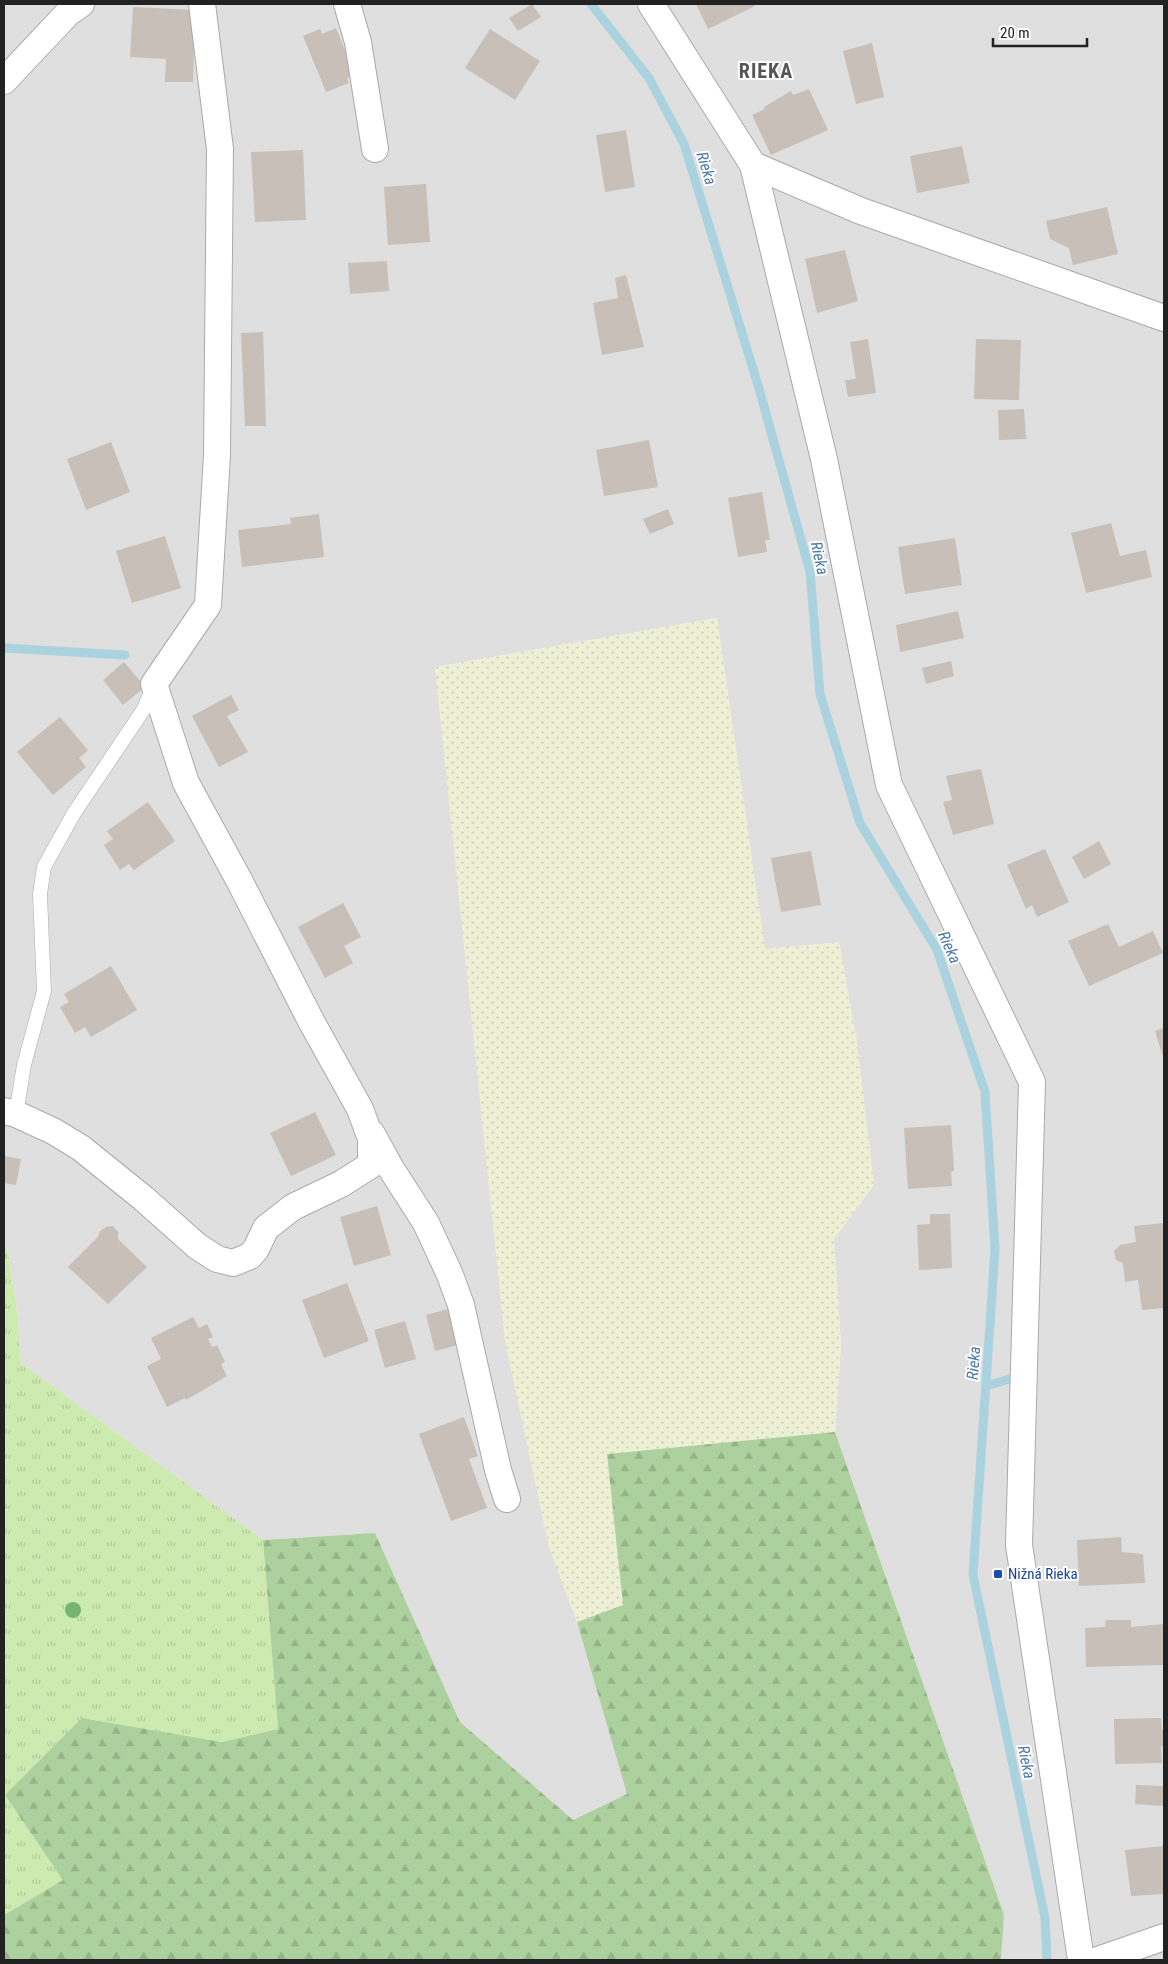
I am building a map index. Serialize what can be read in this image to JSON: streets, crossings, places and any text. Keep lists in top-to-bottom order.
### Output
{
  "districts": ["RIEKA"],
  "water": ["Rieka"],
  "places": {
    "transit": ["Nižná Rieka"]
  },
  "scale_bar": "20 m"
}
